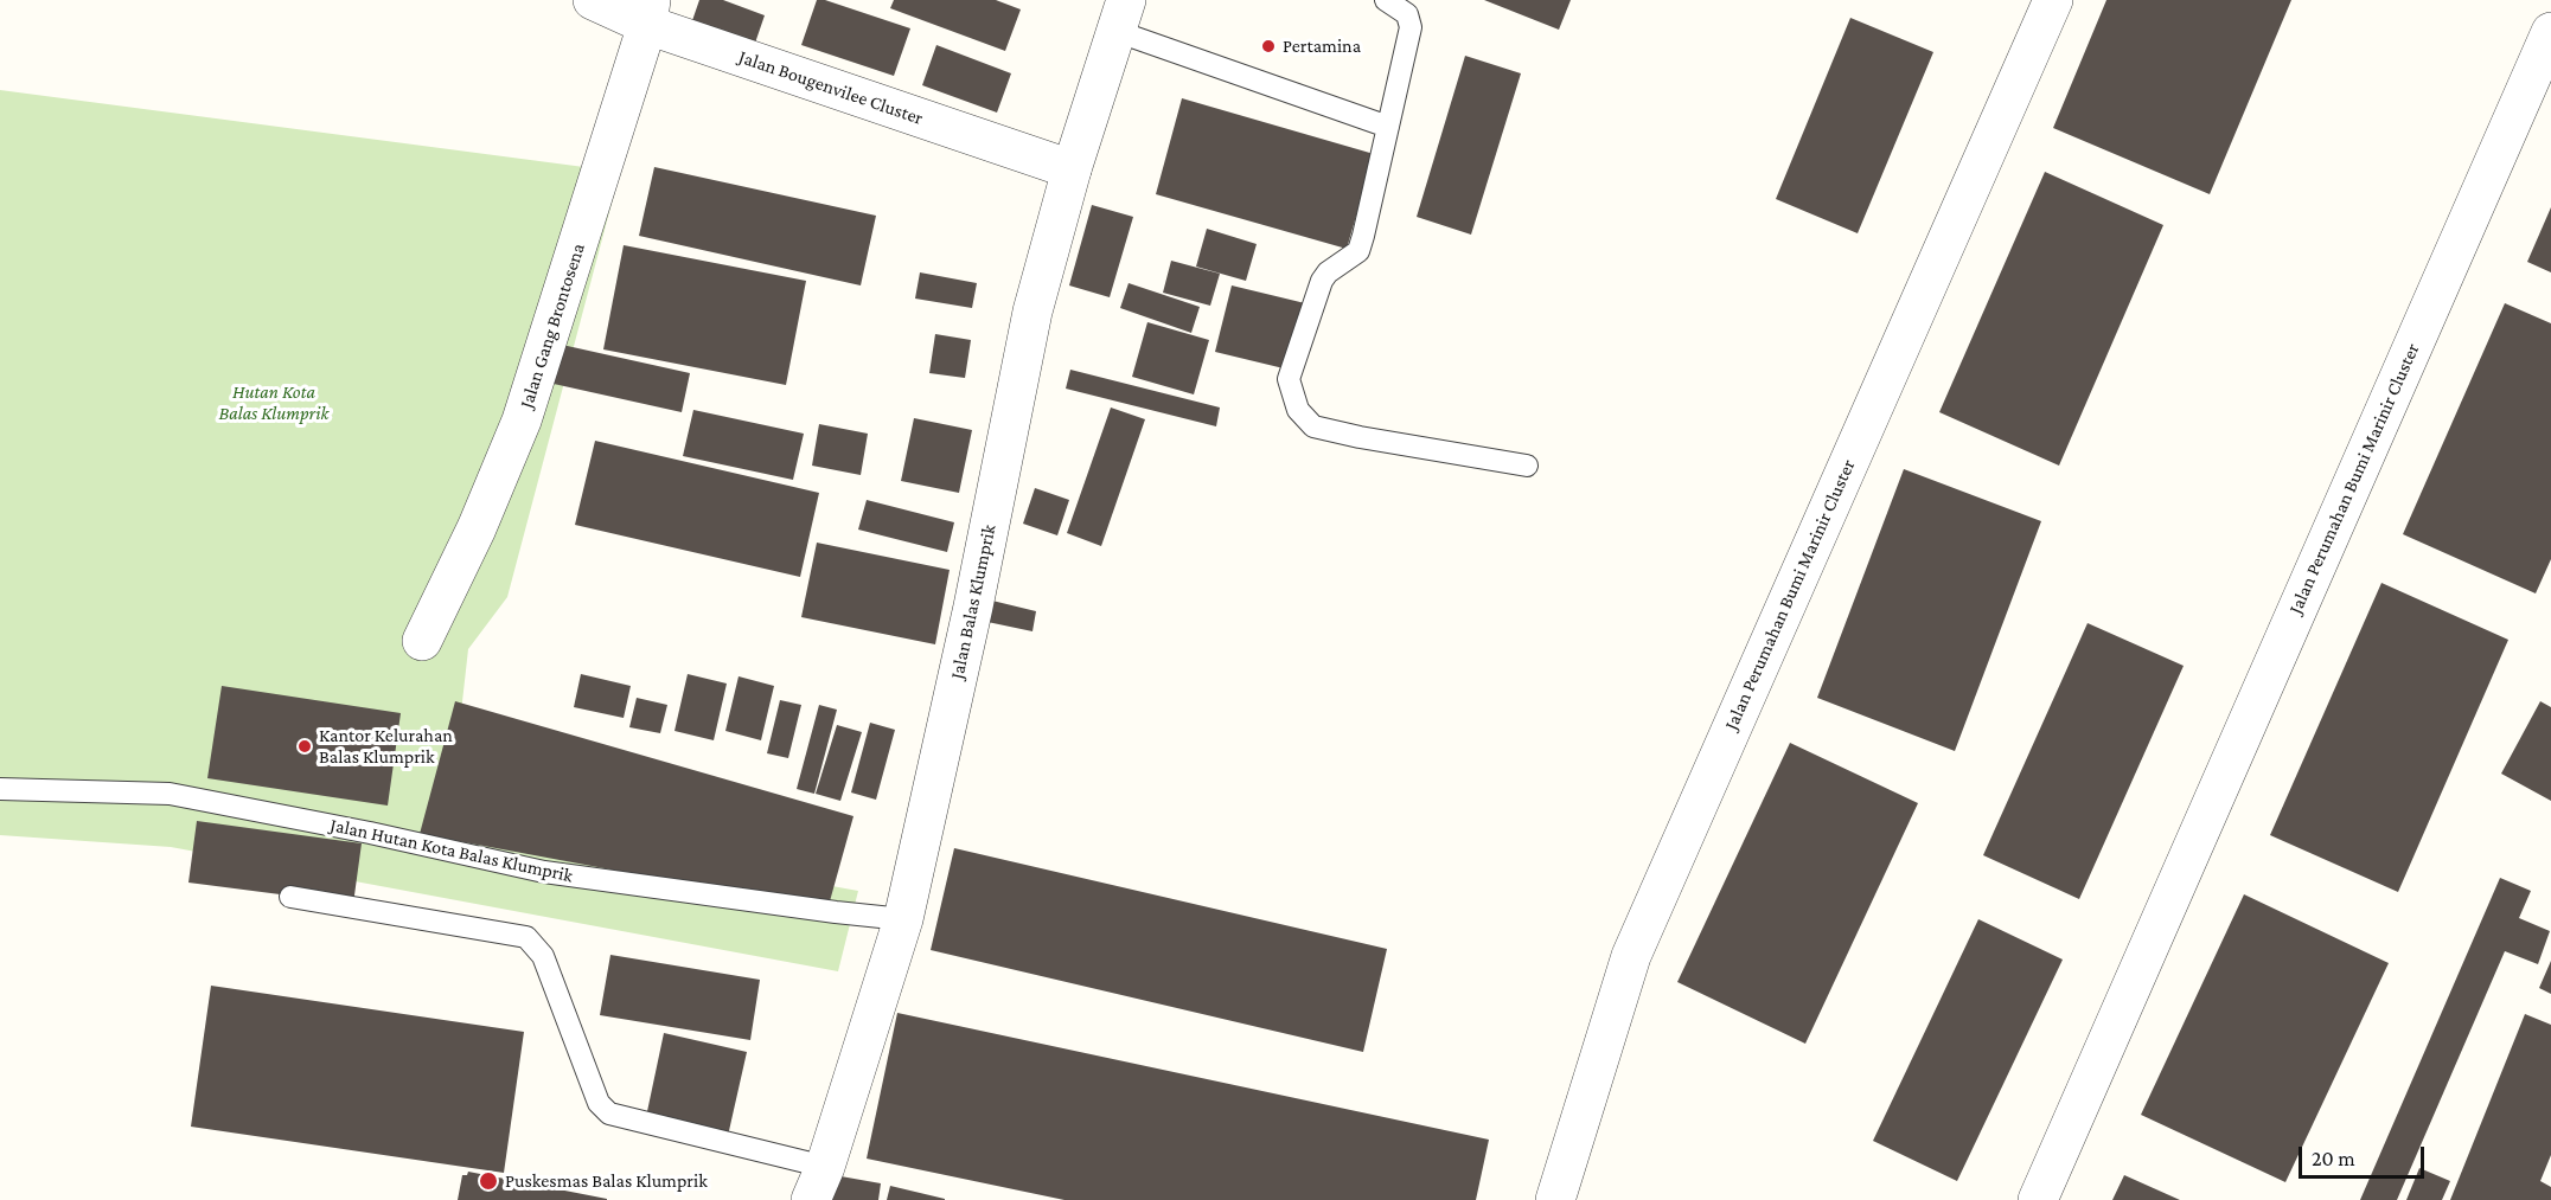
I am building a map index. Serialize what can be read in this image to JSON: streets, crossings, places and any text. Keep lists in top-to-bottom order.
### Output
{
  "streets": {
    "street": [
      "Jalan Bougenvilee Cluster",
      "Jalan Gang Brontosena",
      "Jalan Perumahan Bumi Marinir Cluster",
      "Jalan Balas Klumprik"
    ],
    "lane": ["Jalan Hutan Kota Balas Klumprik"]
  },
  "crossings": [
    ["Jalan Bougenvilee Cluster", "Jalan Gang Brontosena"],
    ["Jalan Bougenvilee Cluster", "Jalan Balas Klumprik"],
    ["Jalan Balas Klumprik", "Jalan Hutan Kota Balas Klumprik"]
  ],
  "parks": ["Hutan Kota Balas Klumprik"],
  "places": ["Pertamina", "Kantor Kelurahan Balas Klumprik", "Puskesmas Balas Klumprik"],
  "scale_bar": "20 m"
}
